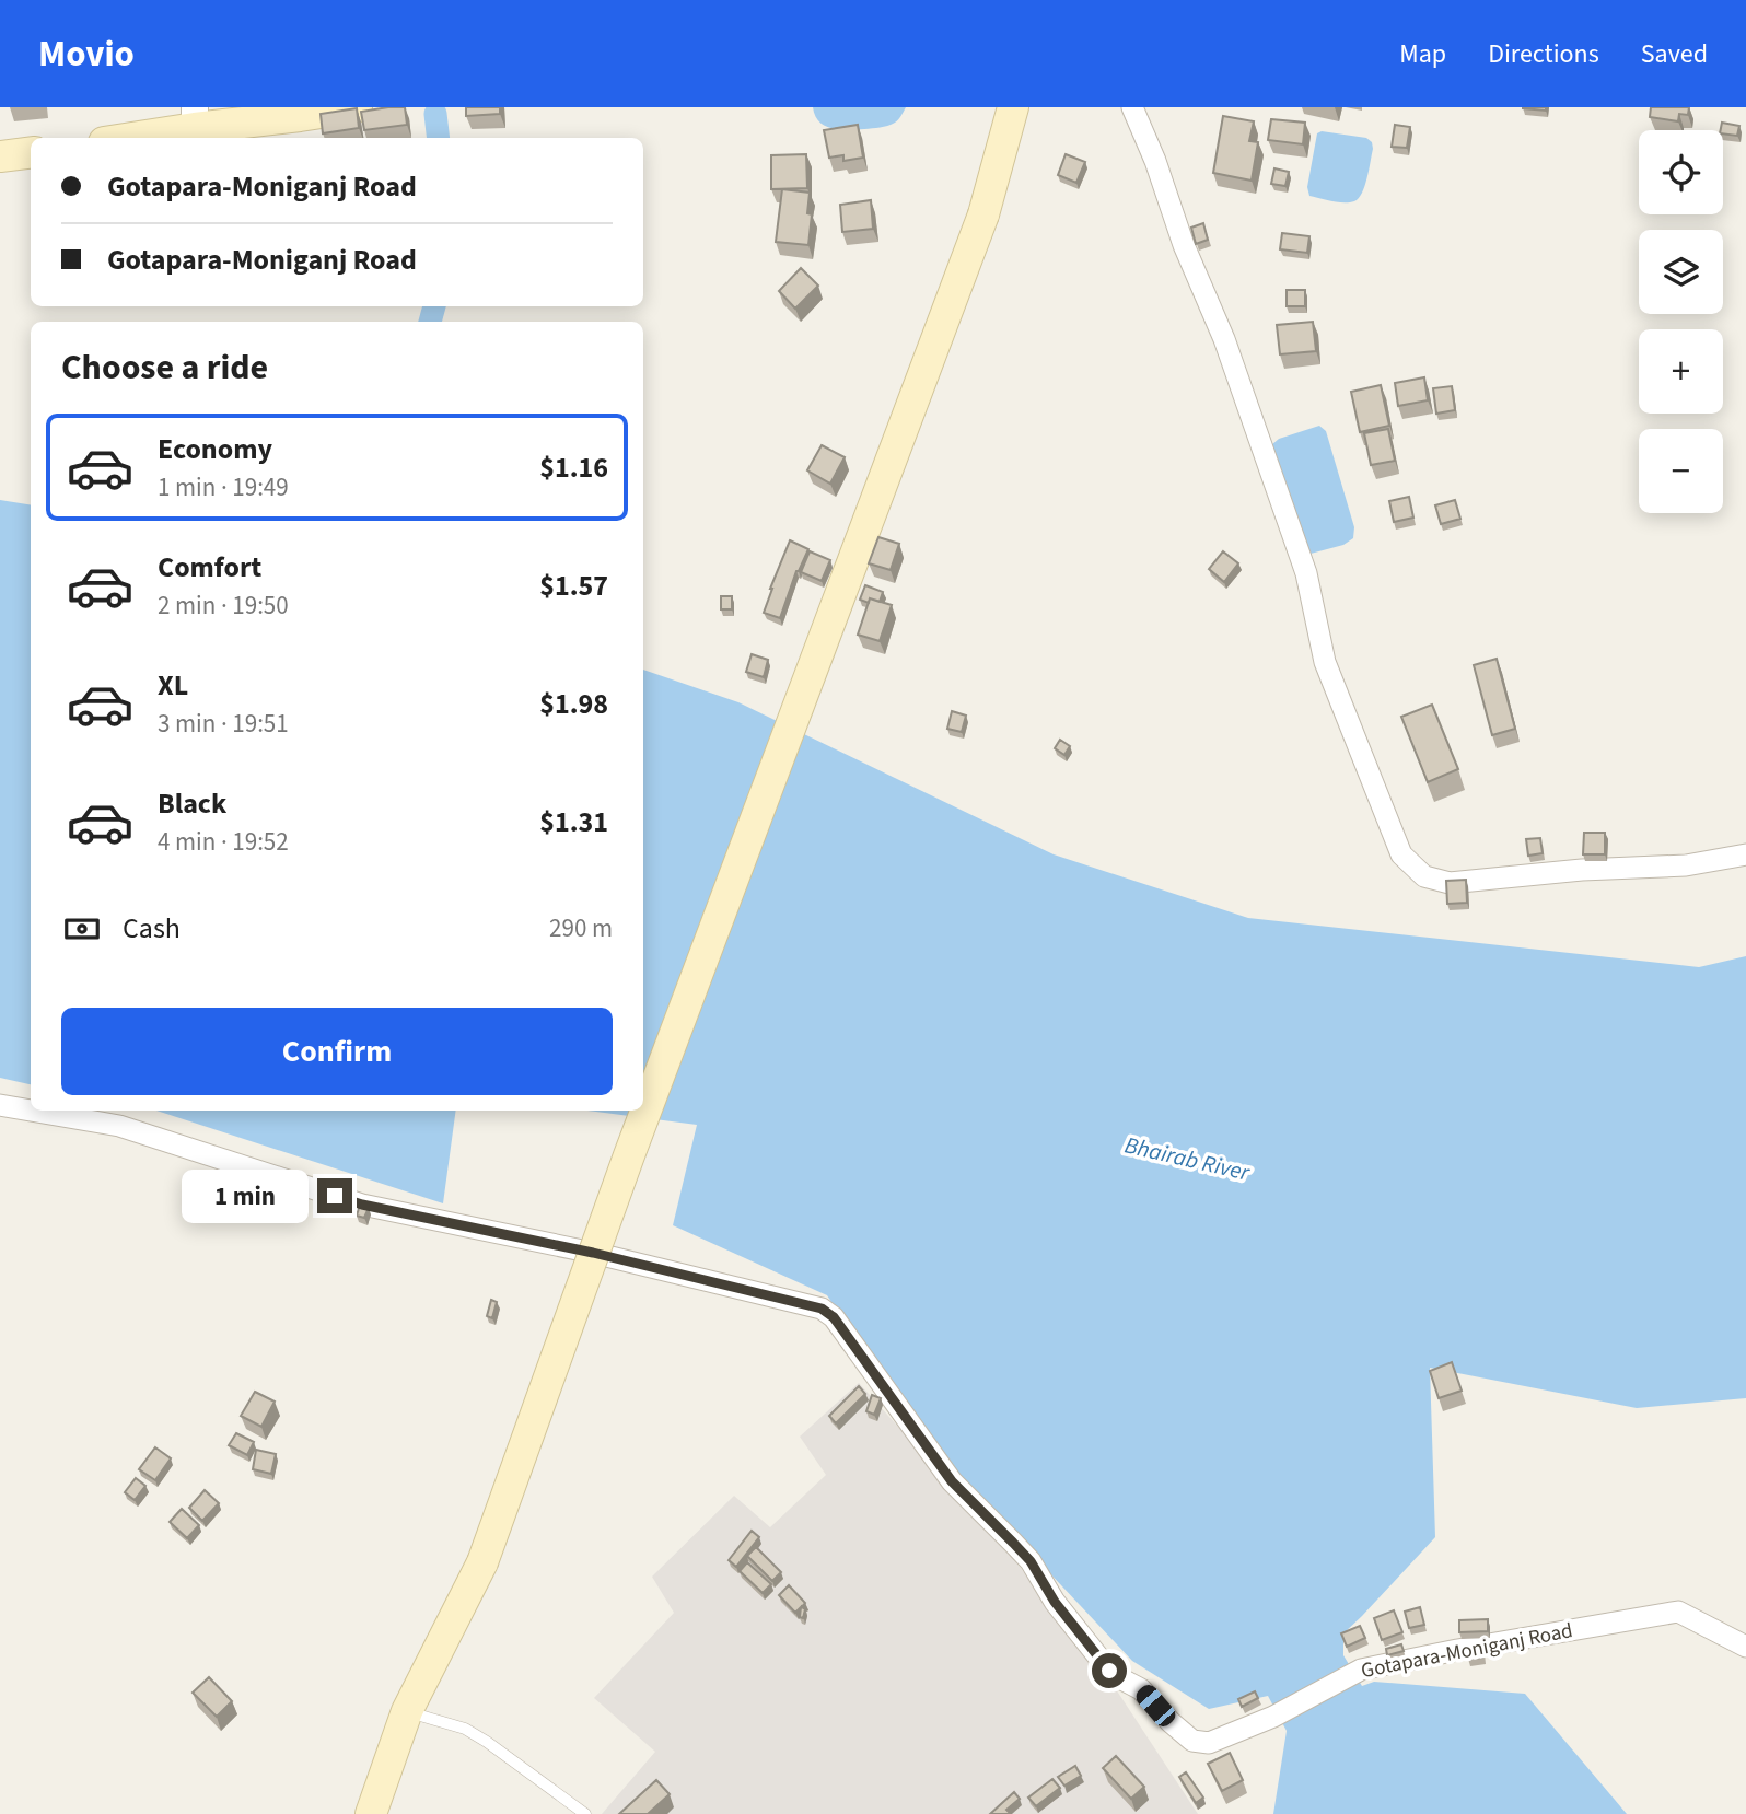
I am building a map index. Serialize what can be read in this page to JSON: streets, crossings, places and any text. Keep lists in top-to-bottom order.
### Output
{
  "streets": {
    "street": ["Gotapara-Moniganj Road"]
  },
  "water": ["Bhairab River"],
  "page": {
    "header": "Movio",
    "nav": ["Map", "Directions", "Saved"],
    "map_buttons": ["+", "−"],
    "banner": ["Gotapara-Moniganj Road", "Gotapara-Moniganj Road"],
    "heading": "Choose a ride",
    "list": [
      {
        "name": "Economy",
        "note": "1 min · 19:49",
        "value": "$1.16"
      },
      {
        "name": "Comfort",
        "note": "2 min · 19:50",
        "value": "$1.57"
      },
      {
        "name": "XL",
        "note": "3 min · 19:51",
        "value": "$1.98"
      },
      {
        "name": "Black",
        "note": "4 min · 19:52",
        "value": "$1.31"
      }
    ],
    "pay": ["Cash", "290 m"],
    "buttons": "Confirm",
    "bubble": "1 min"
  }
}
